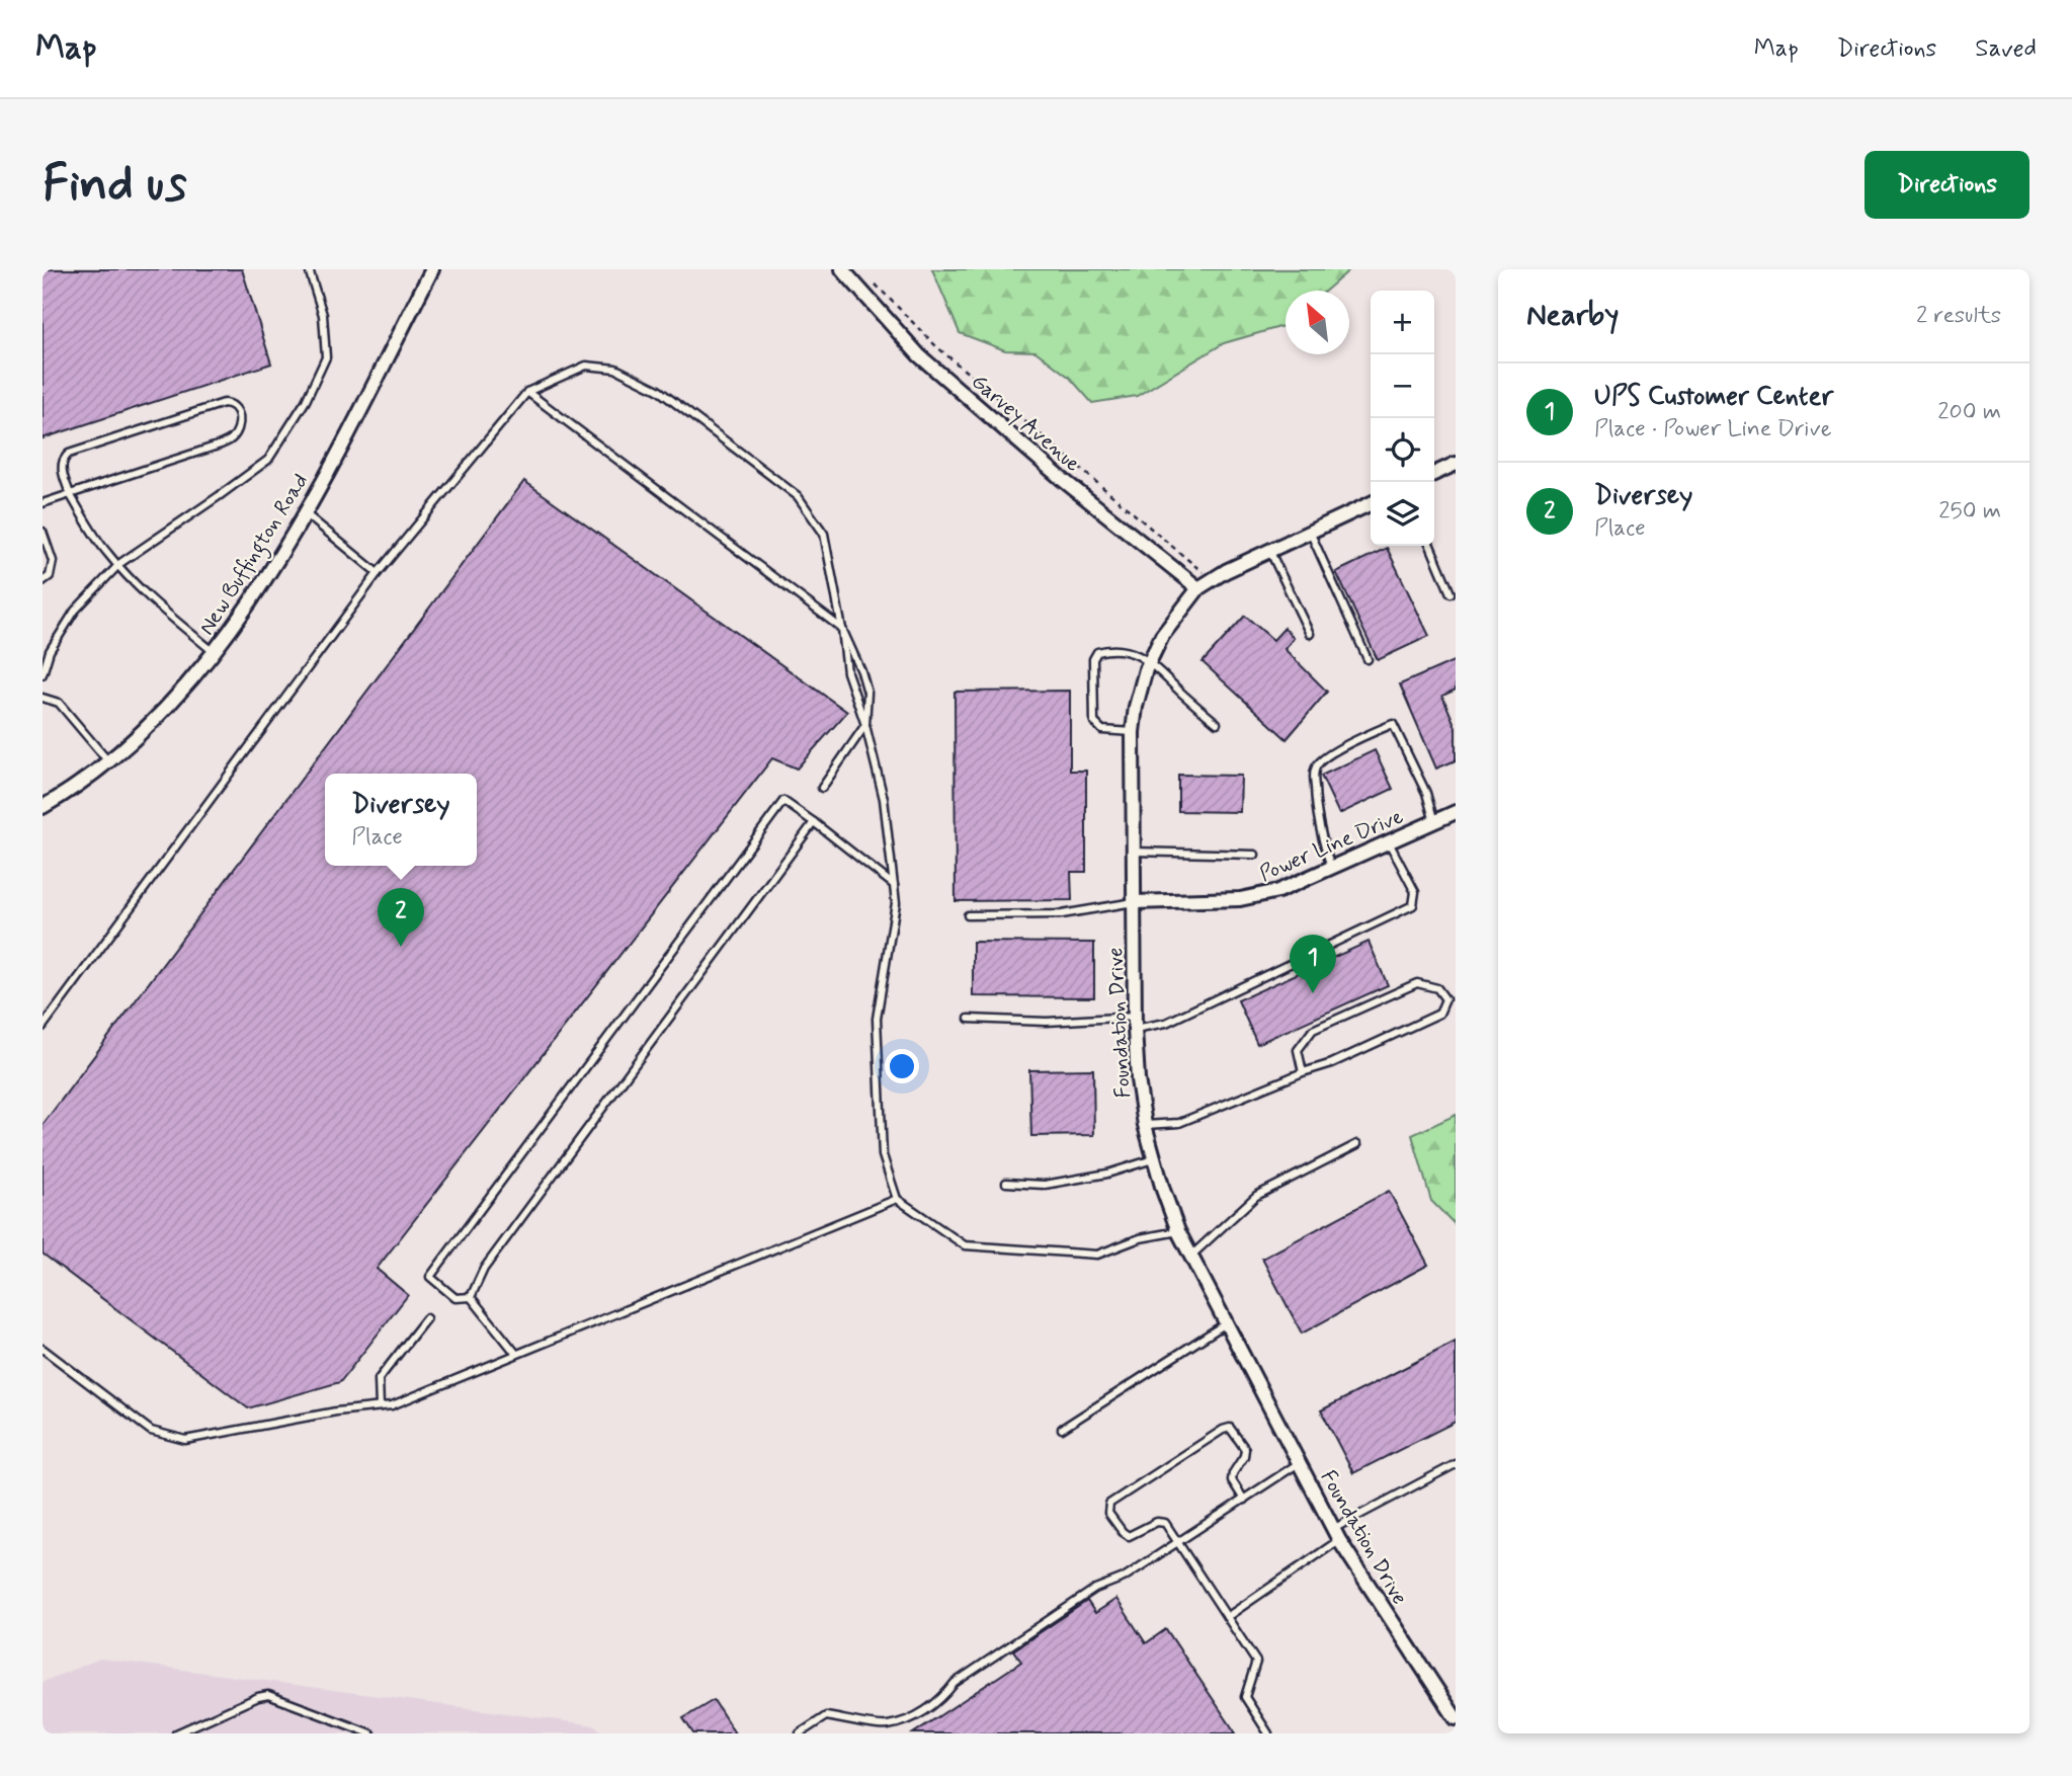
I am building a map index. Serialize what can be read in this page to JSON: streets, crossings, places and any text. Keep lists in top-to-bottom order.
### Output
{
  "streets": {
    "street": [
      "Garvey Avenue",
      "New Buffington Road",
      "Power Line Drive",
      "Foundation Drive"
    ]
  },
  "crossings": [
    ["Garvey Avenue", "Foundation Drive"],
    ["Power Line Drive", "Foundation Drive"]
  ],
  "north": "top left",
  "page": {
    "header": "Map",
    "nav": ["Map", "Directions", "Saved"],
    "buttons": "Directions",
    "title": "Find us",
    "heading": ["Nearby", "2 results"],
    "map_buttons": ["+", "−"],
    "list": [
      {
        "mark": "1",
        "name": "UPS Customer Center",
        "note": "Place · Power Line Drive",
        "value": "200 m"
      },
      {
        "mark": "2",
        "name": "Diversey",
        "note": "Place",
        "value": "250 m"
      }
    ],
    "popup": ["Diversey", "Place"],
    "pins": ["2", "1"]
  }
}
